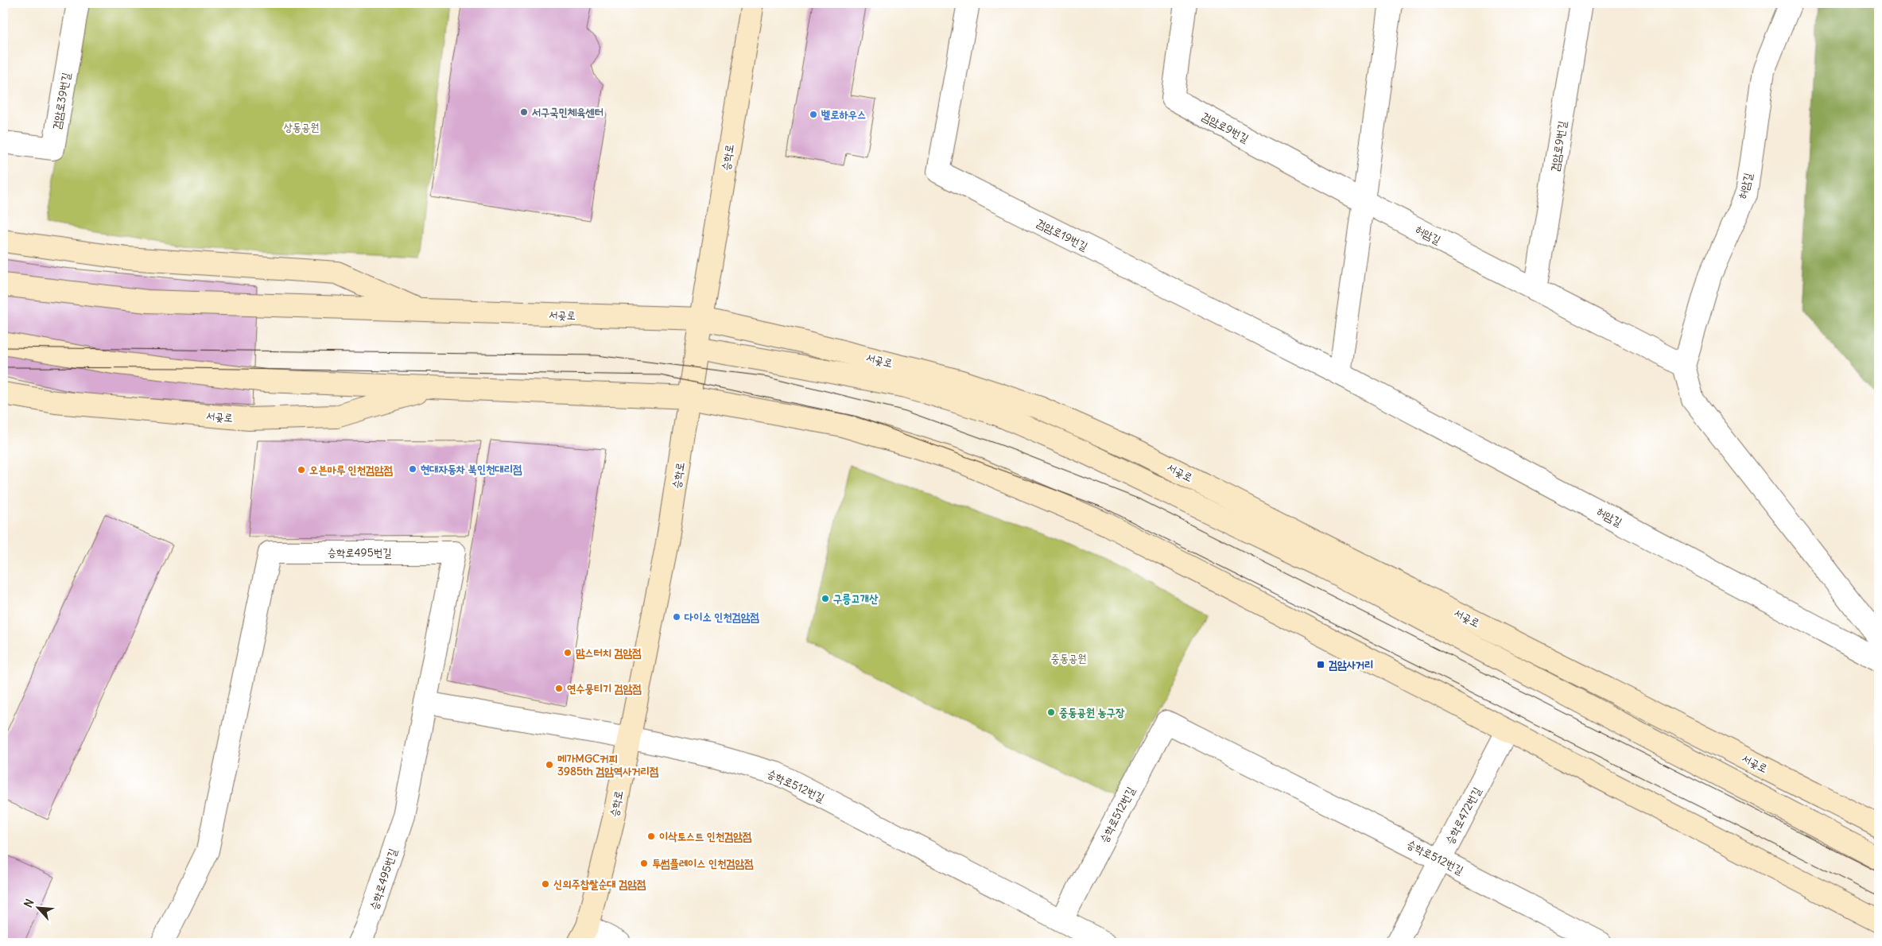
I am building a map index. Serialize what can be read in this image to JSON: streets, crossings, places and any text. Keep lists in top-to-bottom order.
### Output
{
  "streets": {
    "main road": ["승학로", "서곶로"],
    "street": [
      "검암로39번길",
      "검암로9번길",
      "허암길",
      "검암로19번길",
      "승학로495번길",
      "승학로512번길",
      "승학로472번길"
    ]
  },
  "crossings": [
    ["검암로9번길", "허암길"],
    ["승학로", "서곶로"],
    ["승학로", "승학로512번길"],
    ["허암길", "검암로19번길"],
    ["서곶로", "승학로472번길"],
    ["승학로495번길", "승학로512번길"],
    ["승학로512번길", "승학로472번길"]
  ],
  "parks": ["상동공원", "중동공원"],
  "places": {
    "other": [
      "서구국민체육센터",
      "벨로하우스",
      "현대자동차 북인천대리점",
      "오븐마루 인천검암점",
      "구릉고개산",
      "다이소 인천검암점",
      "맘스터치 검암점",
      "연수뭉티기 검암점",
      "중동공원 농구장",
      "메가MGC커피 3985th 검암역사거리점",
      "이삭토스트 인천검암점",
      "투썸플레이스 인천검암점",
      "신의주찹쌀순대 검암점"
    ],
    "transit": ["검암사거리"]
  },
  "north": "top left"
}
